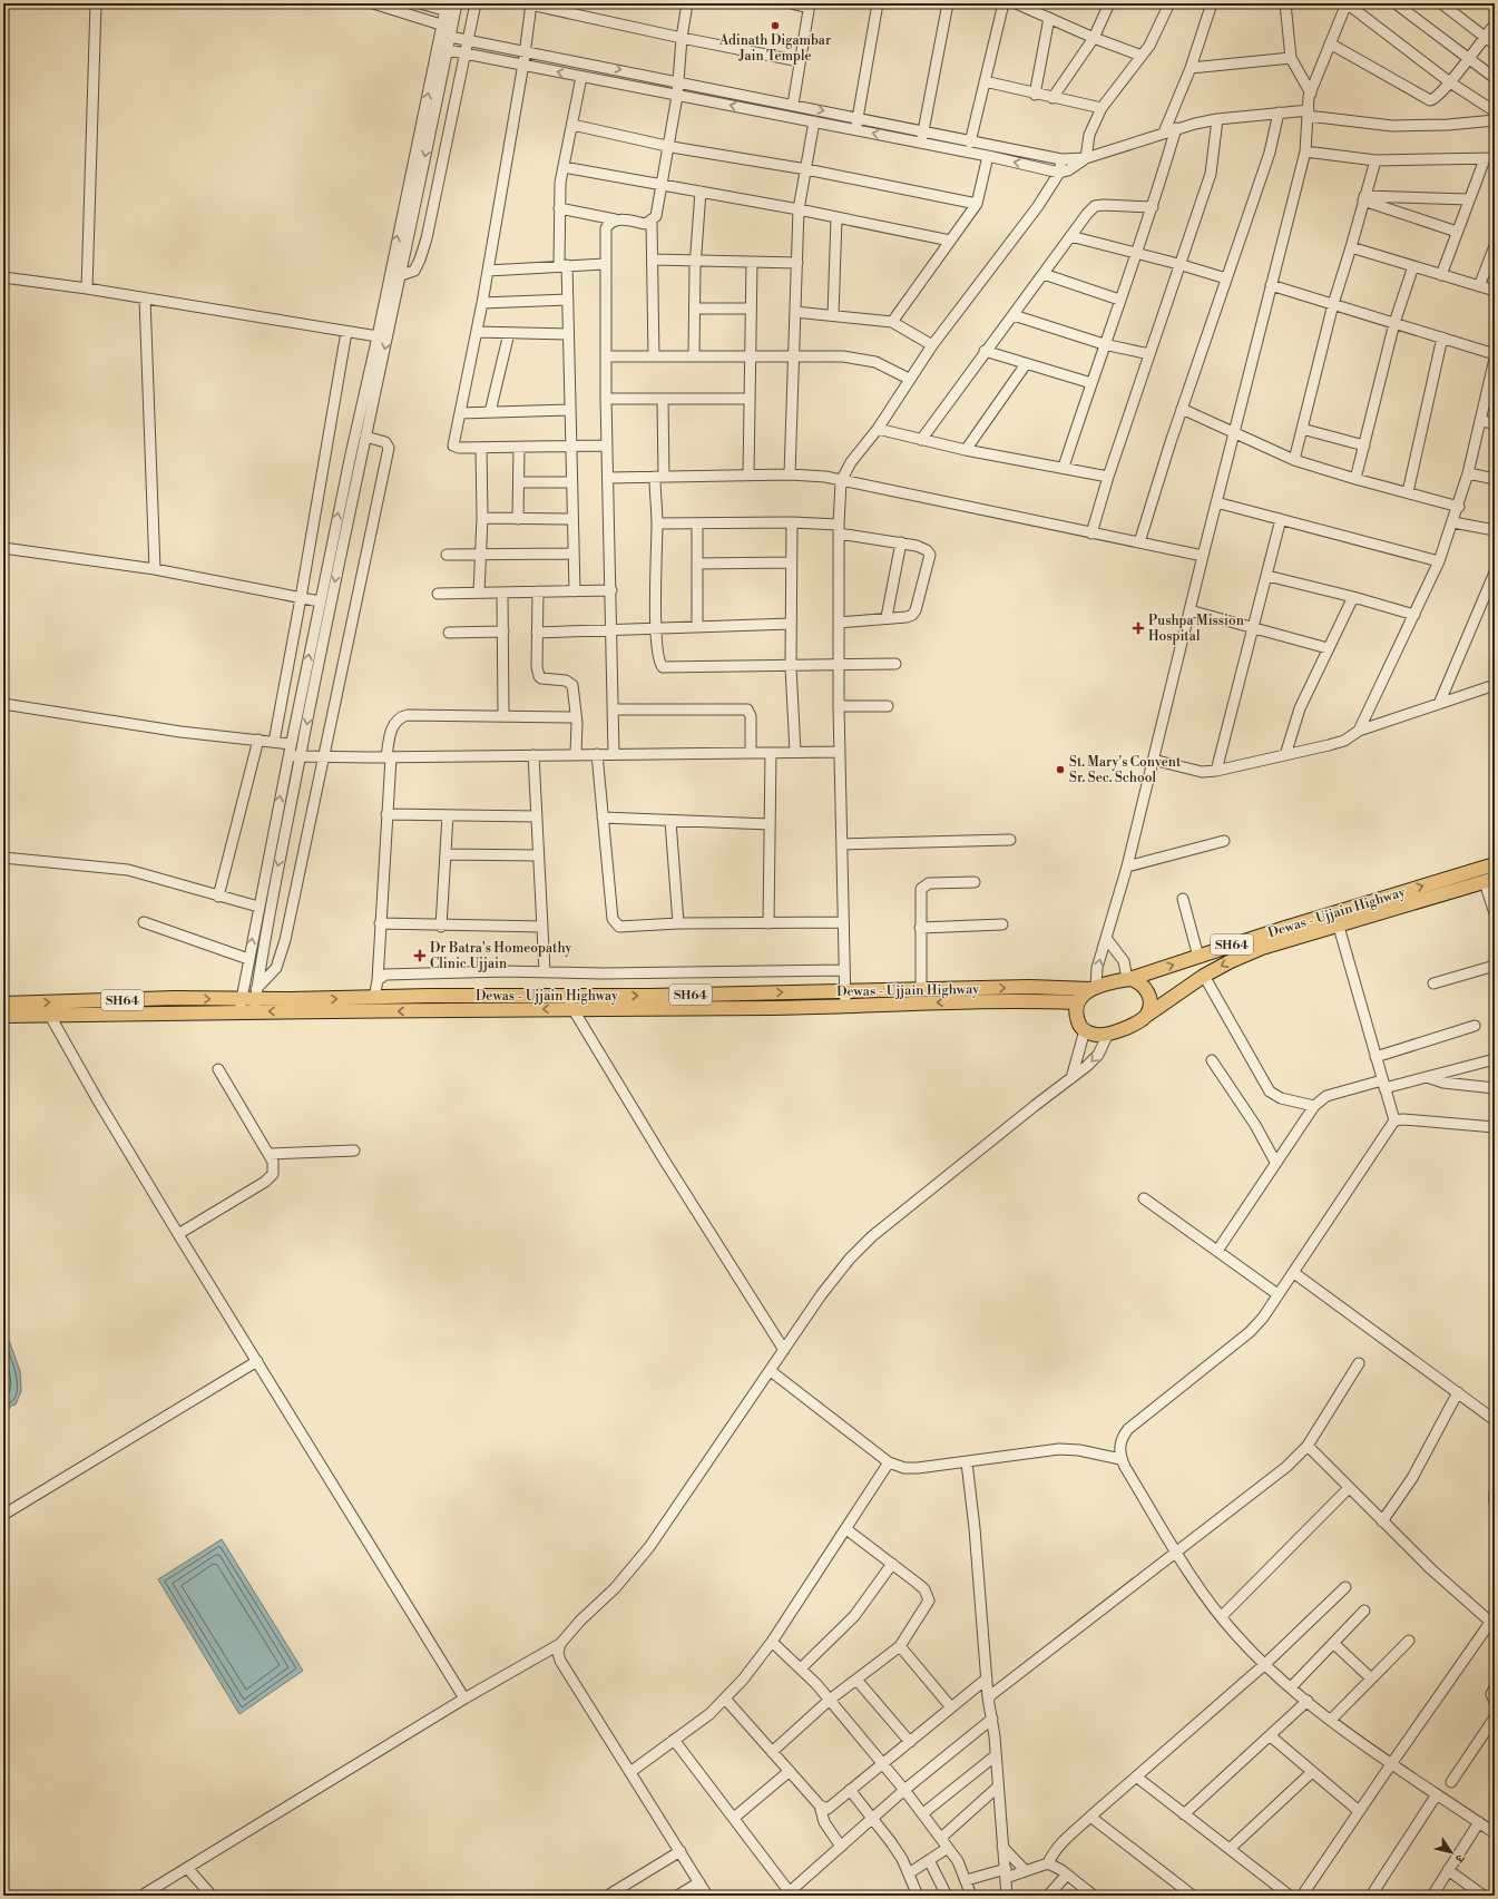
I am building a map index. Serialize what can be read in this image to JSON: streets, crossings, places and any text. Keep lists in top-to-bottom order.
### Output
{
  "streets": {
    "main road": ["Dewas - Ujjain Highway", "SH64"]
  },
  "places": {
    "other": ["Adinath Digambar Jain Temple", "St. Mary's Convent Sr. Sec. School"],
    "health": ["Pushpa Mission Hospital", "Dr Batra's Homeopathy Clinic Ujjain"]
  },
  "north": "bottom right"
}
